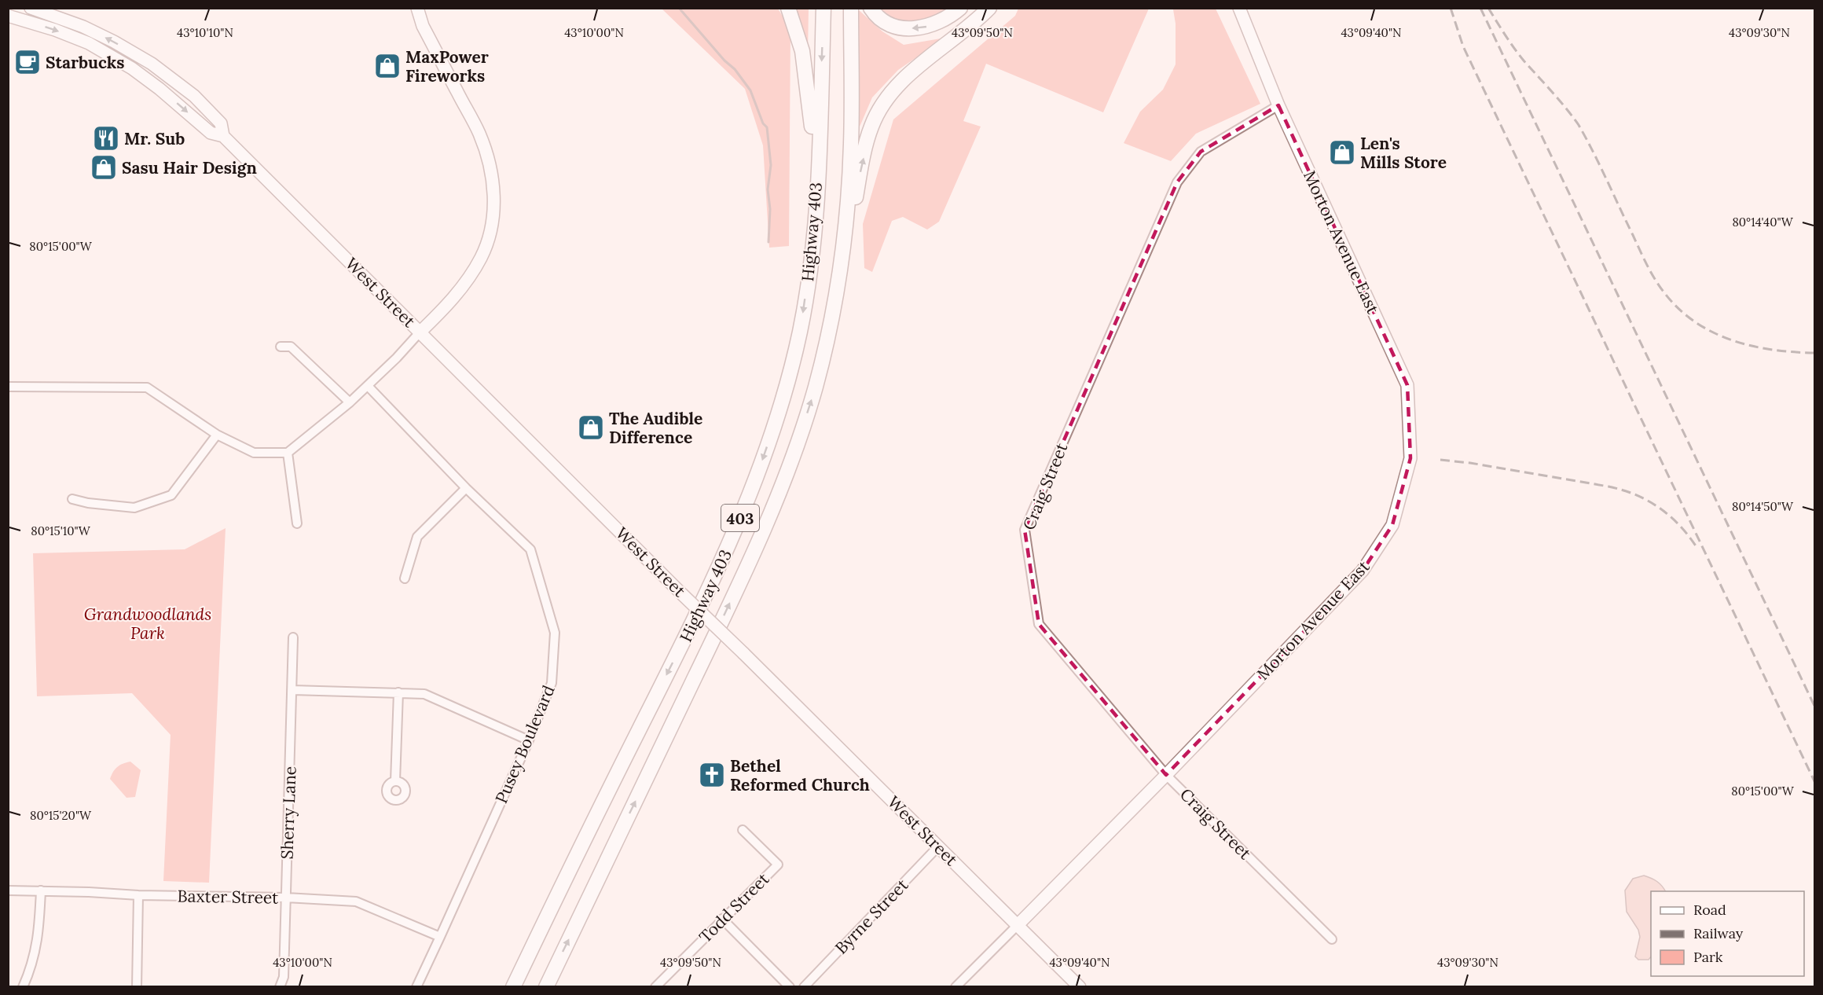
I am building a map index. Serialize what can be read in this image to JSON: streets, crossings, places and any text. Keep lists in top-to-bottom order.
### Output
{
  "streets": {
    "highway": ["Highway 403", "403"],
    "main road": ["Morton Avenue East", "West Street"],
    "street": [
      "Craig Street",
      "Pusey Boulevard",
      "Sherry Lane",
      "Baxter Street",
      "Todd Street",
      "Byrne Street"
    ]
  },
  "crossings": [
    ["Morton Avenue East", "West Street"],
    ["Morton Avenue East", "Craig Street"],
    ["West Street", "Byrne Street"],
    ["Pusey Boulevard", "Baxter Street"],
    ["Sherry Lane", "Baxter Street"]
  ],
  "parks": ["Grandwoodlands Park"],
  "places": {
    "cafe": ["Starbucks"],
    "shop": [
      "MaxPower Fireworks",
      "Len's Mills Store",
      "Sasu Hair Design",
      "The Audible Difference"
    ],
    "restaurant": ["Mr. Sub"],
    "church": ["Bethel Reformed Church"]
  },
  "legend": ["Road", "Railway", "Park"],
  "coordinates": [
    "43°10'10\"N",
    "43°10'00\"N",
    "43°09'50\"N",
    "43°09'40\"N",
    "43°09'30\"N",
    "80°14'40\"W",
    "80°15'00\"W",
    "80°14'50\"W",
    "80°15'10\"W",
    "80°15'20\"W"
  ]
}
